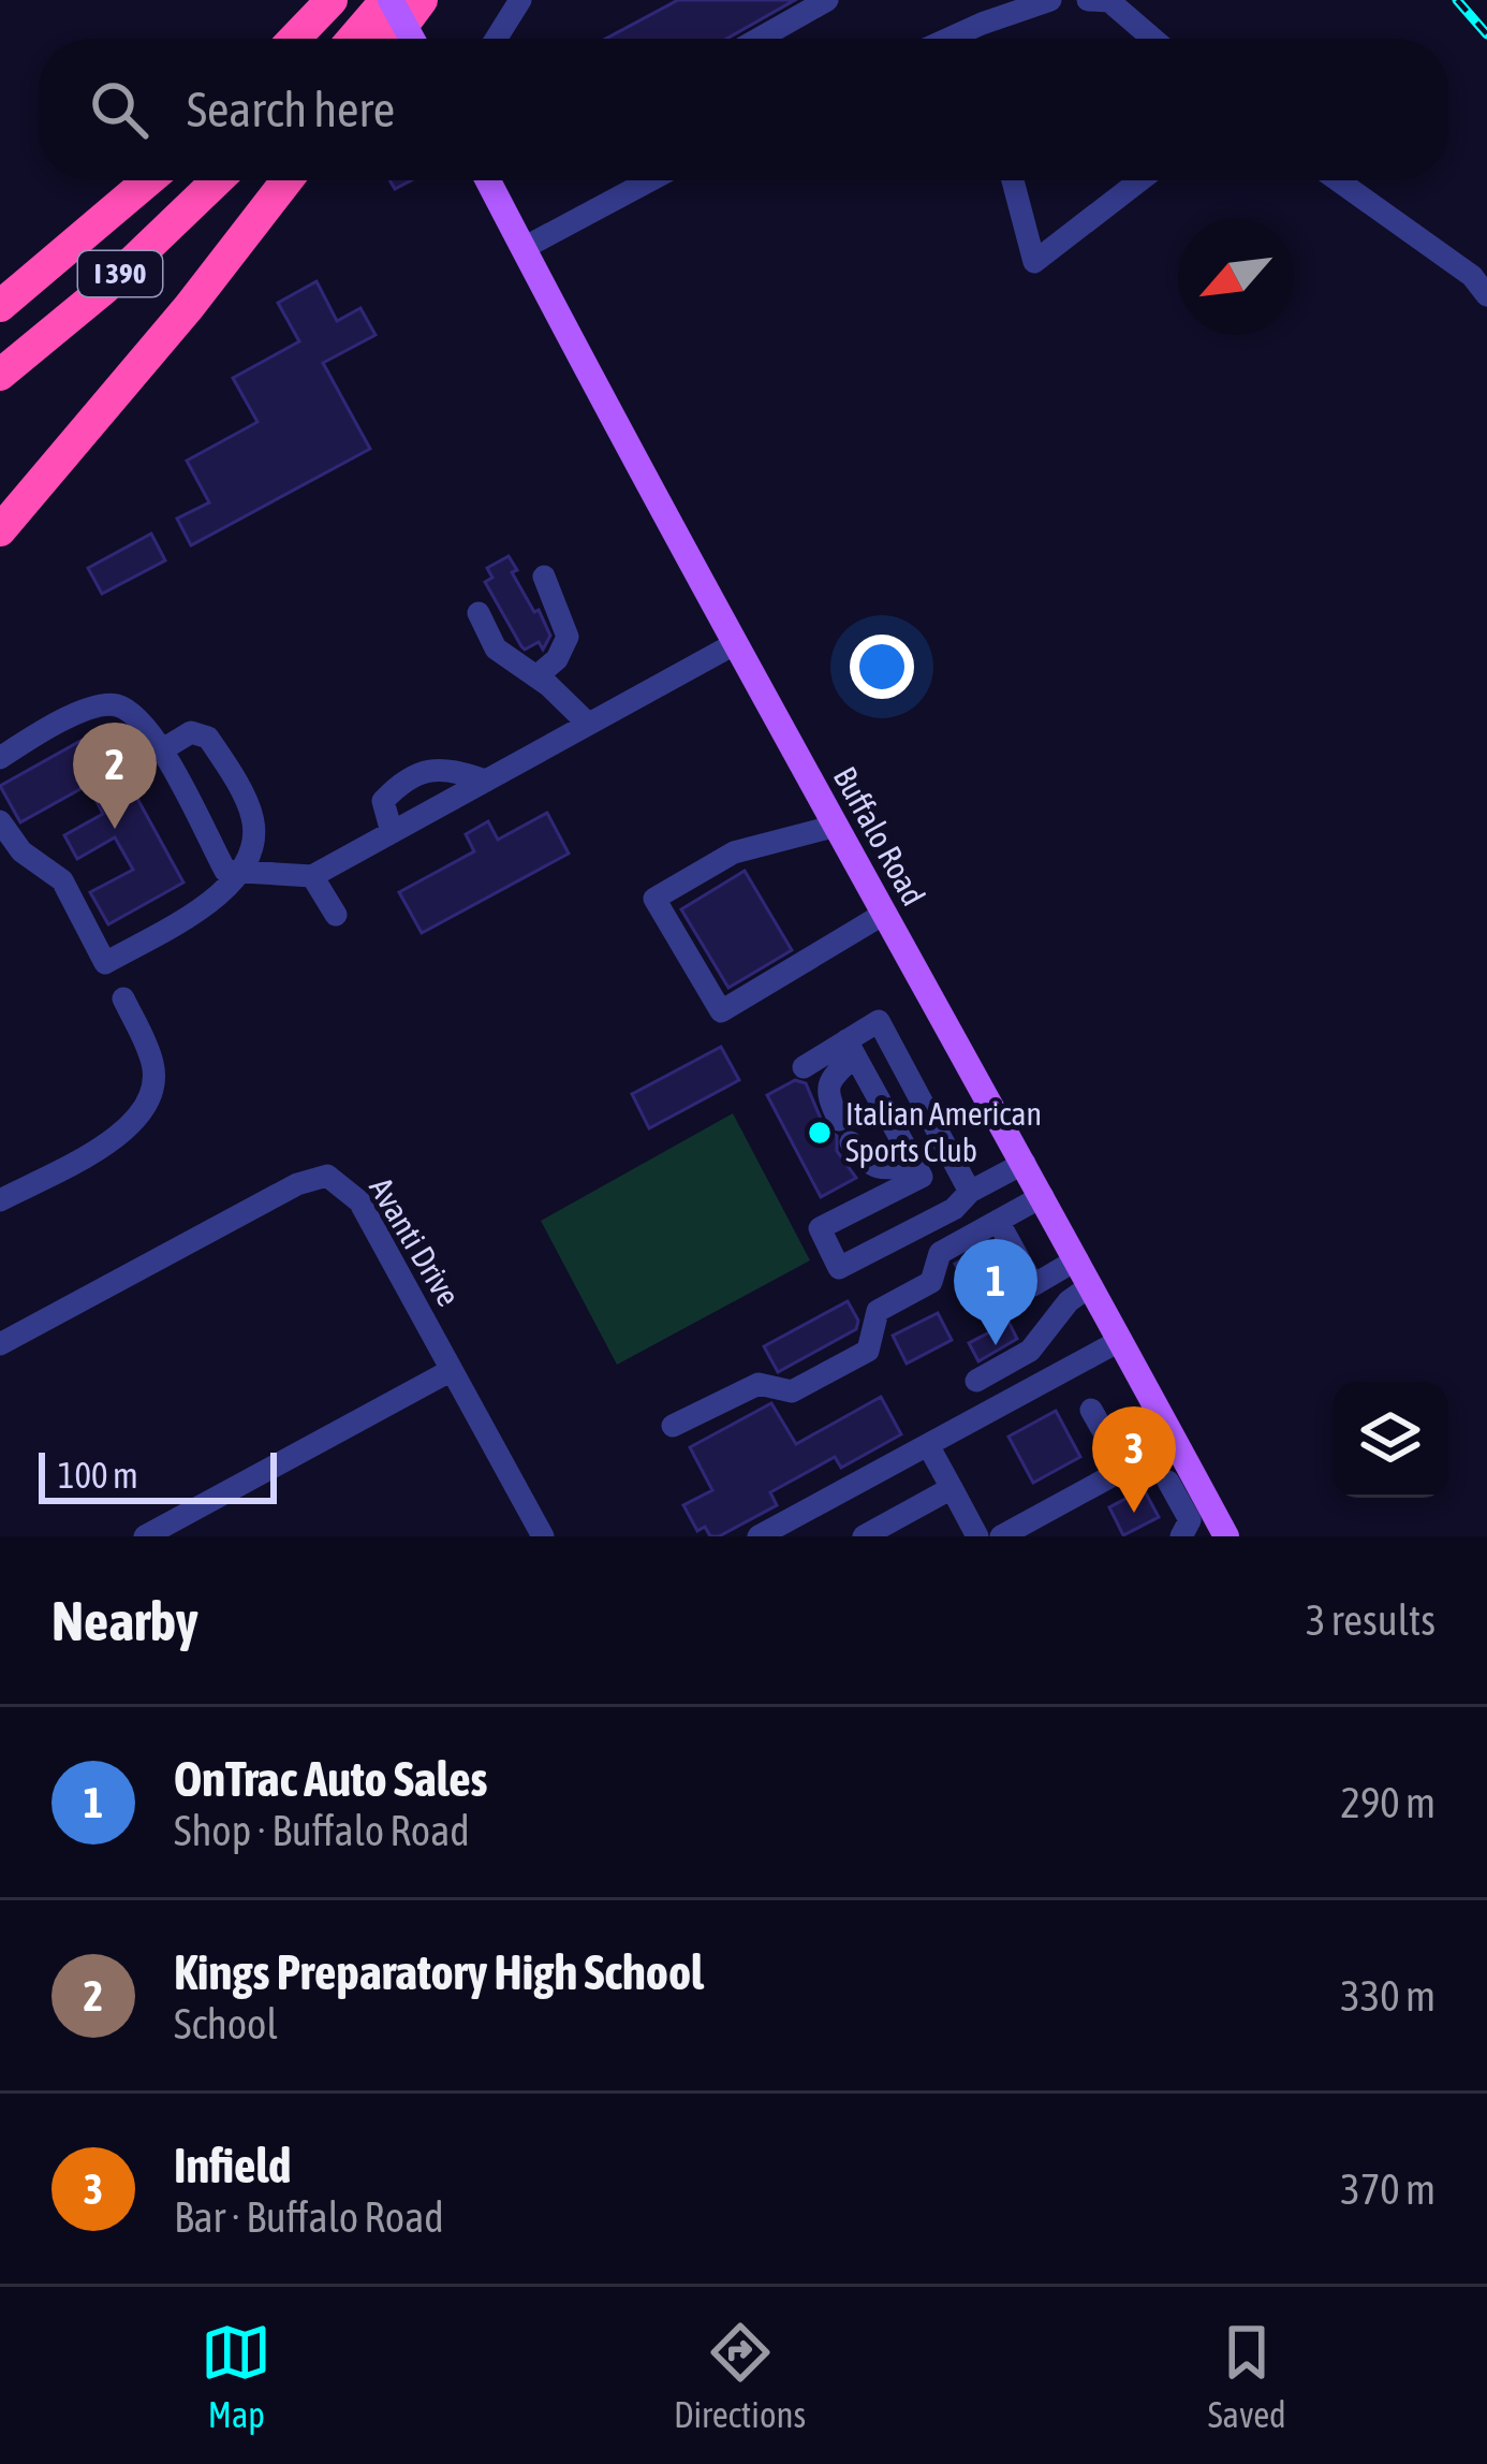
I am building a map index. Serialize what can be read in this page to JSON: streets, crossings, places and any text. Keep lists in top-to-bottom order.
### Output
{
  "streets": {
    "highway": ["I 390"],
    "main road": ["Buffalo Road"],
    "street": ["Avanti Drive"]
  },
  "places": ["Italian American Sports Club"],
  "scale_bar": "100 m",
  "north": "bottom left",
  "page": {
    "search": "Search here",
    "pins": ["2", "1", "3"],
    "scale": "100 m",
    "heading": ["Nearby", "3 results"],
    "list": [
      {
        "mark": "1",
        "name": "OnTrac Auto Sales",
        "note": "Shop · Buffalo Road",
        "value": "290 m"
      },
      {
        "mark": "2",
        "name": "Kings Preparatory High School",
        "note": "School",
        "value": "330 m"
      },
      {
        "mark": "3",
        "name": "Infield",
        "note": "Bar · Buffalo Road",
        "value": "370 m"
      }
    ],
    "nav": ["Map", "Directions", "Saved"]
  }
}
